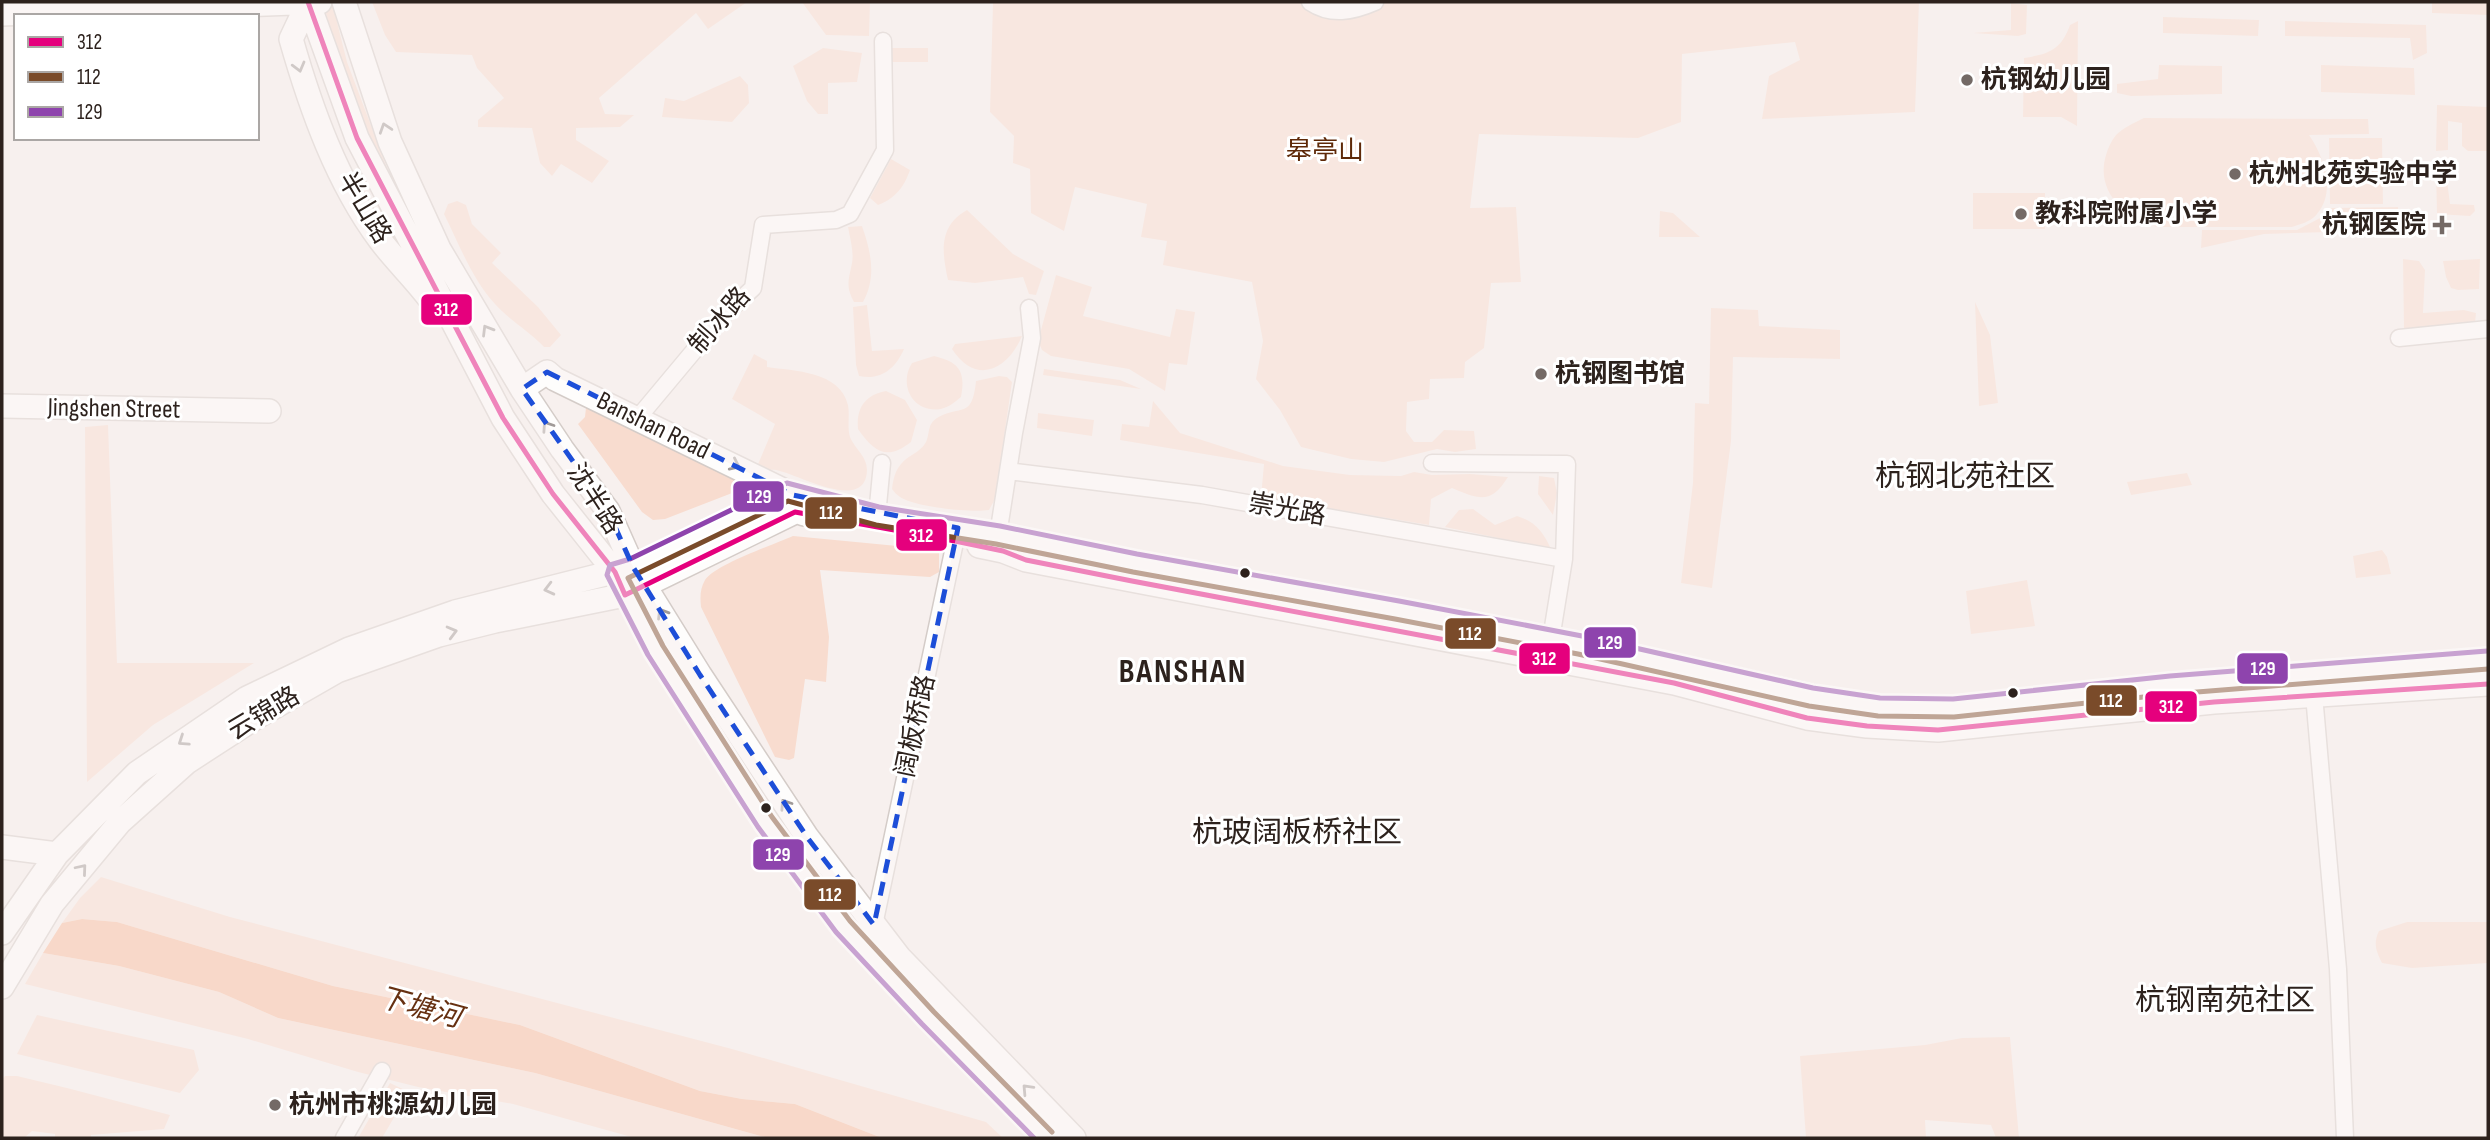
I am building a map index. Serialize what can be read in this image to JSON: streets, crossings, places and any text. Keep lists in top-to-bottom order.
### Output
{
  "streets": {
    "main road": [
      "半山路",
      "Jingshen Street",
      "Banshan Road",
      "沈半路",
      "云锦路"
    ],
    "street": ["制冰路", "崇光路", "阔板桥路"]
  },
  "crossings": [
    ["半山路", "Banshan Road"],
    ["半山路", "沈半路"],
    ["制冰路", "Banshan Road"],
    ["Banshan Road", "沈半路"],
    ["Banshan Road", "阔板桥路"],
    ["沈半路", "云锦路"],
    ["沈半路", "阔板桥路"]
  ],
  "districts": [
    "杭钢北苑社区",
    "BANSHAN",
    "杭玻阔板桥社区",
    "杭钢南苑社区"
  ],
  "water": ["下塘河"],
  "parks": ["皋亭山"],
  "places": {
    "other": [
      "杭钢幼儿园",
      "杭州北苑实验中学",
      "教科院附属小学",
      "杭钢图书馆",
      "杭州市桃源幼儿园"
    ],
    "health": ["杭钢医院"]
  },
  "lines": ["transit line 312", "transit line 129", "transit line 112"],
  "legend": ["312", "112", "129"]
}
